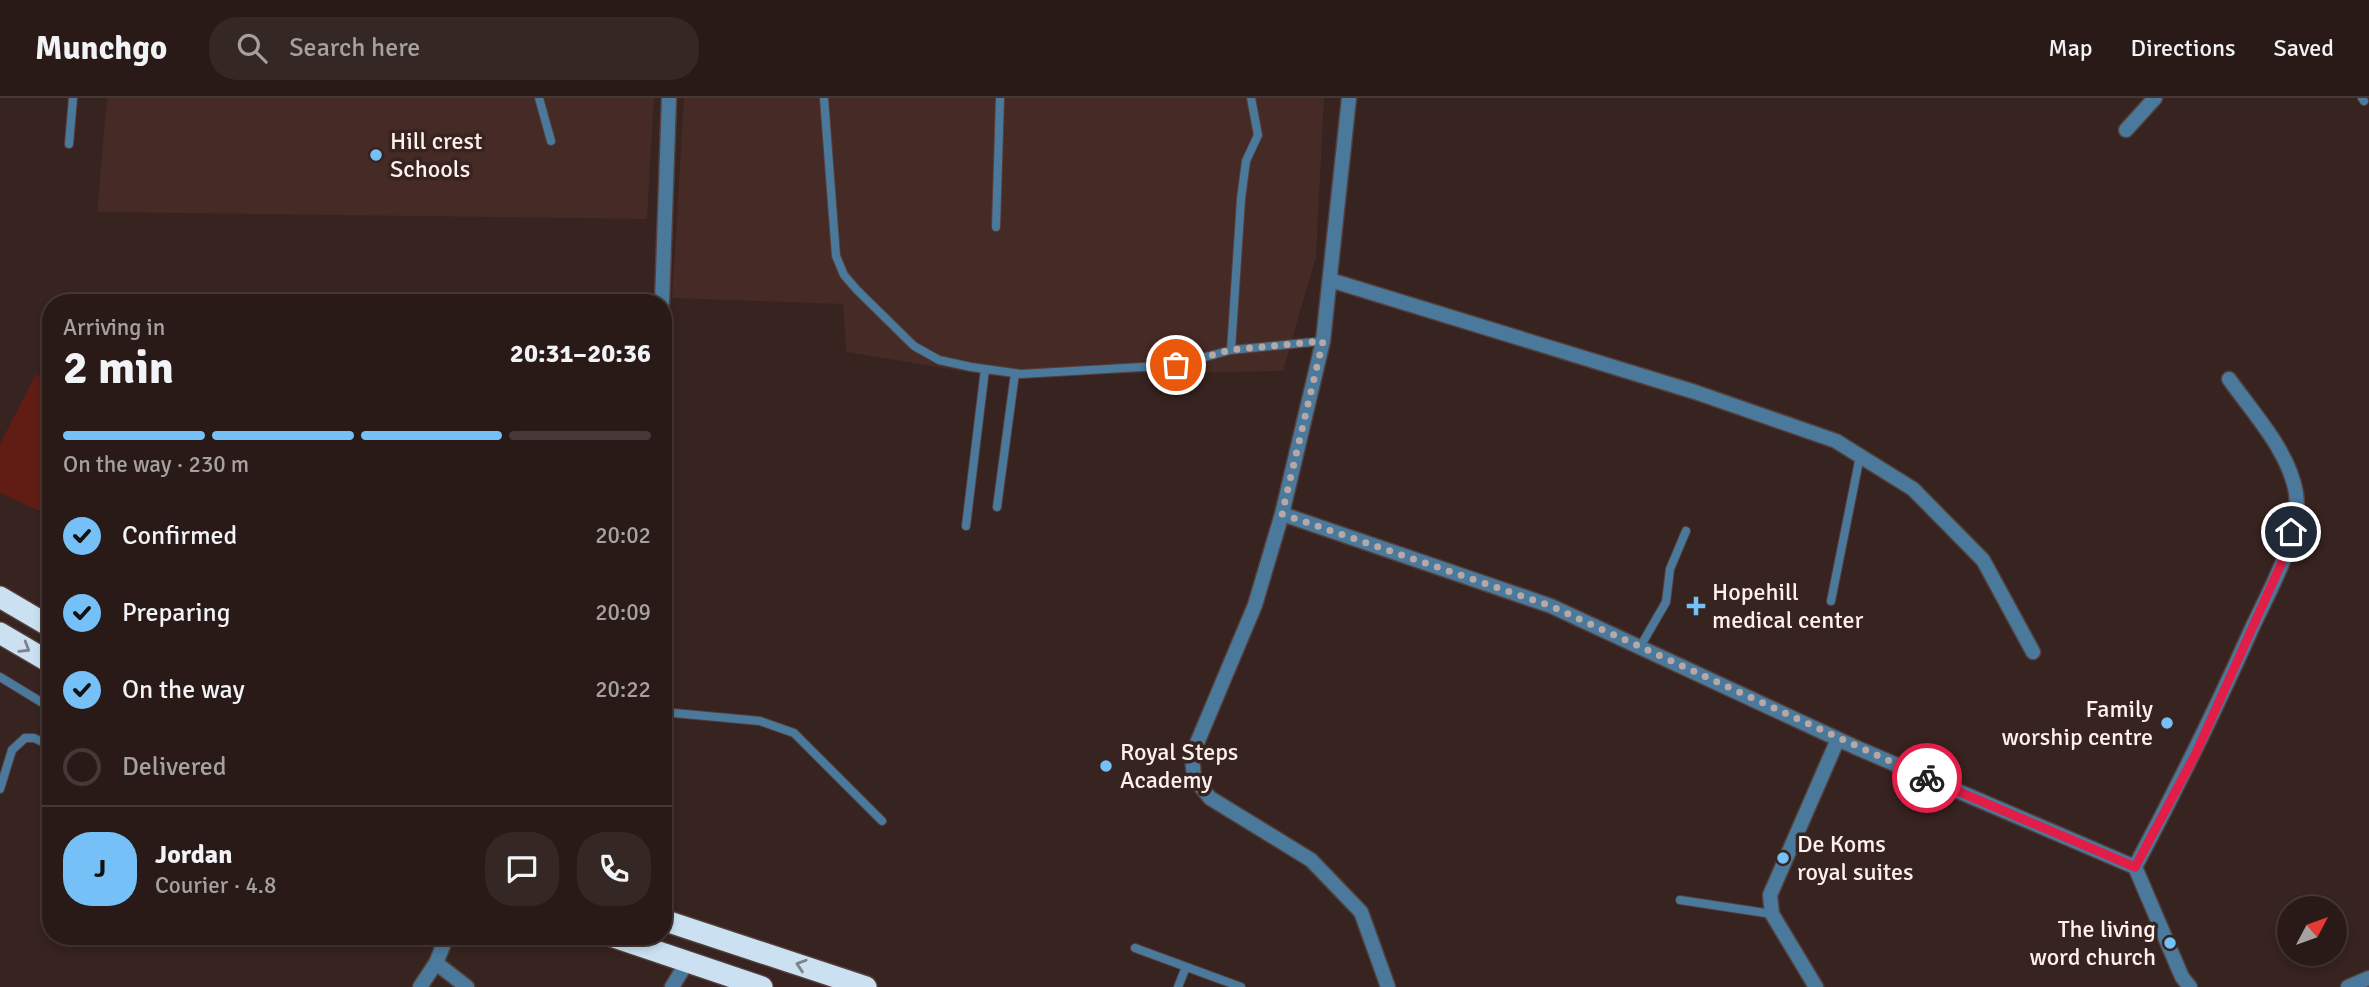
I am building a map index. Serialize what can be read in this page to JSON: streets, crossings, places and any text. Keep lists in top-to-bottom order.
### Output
{
  "places": {
    "other": [
      "Hill crest Schools",
      "Family worship centre",
      "Royal Steps Academy",
      "De Koms royal suites",
      "The living word church"
    ],
    "health": ["Hopehill medical center"]
  },
  "north": "top right",
  "page": {
    "header": "Munchgo",
    "search": "Search here",
    "nav": ["Map", "Directions", "Saved"],
    "heading": ["2 min", "Arriving in", "20:31–20:36"],
    "panel": ["Jordan", "Courier · 4.8"],
    "bar": "On the way · 230 m",
    "list": [
      ["Confirmed", "20:02"],
      ["Preparing", "20:09"],
      ["On the way", "20:22"],
      "Delivered"
    ],
    "round": "J"
  }
}
